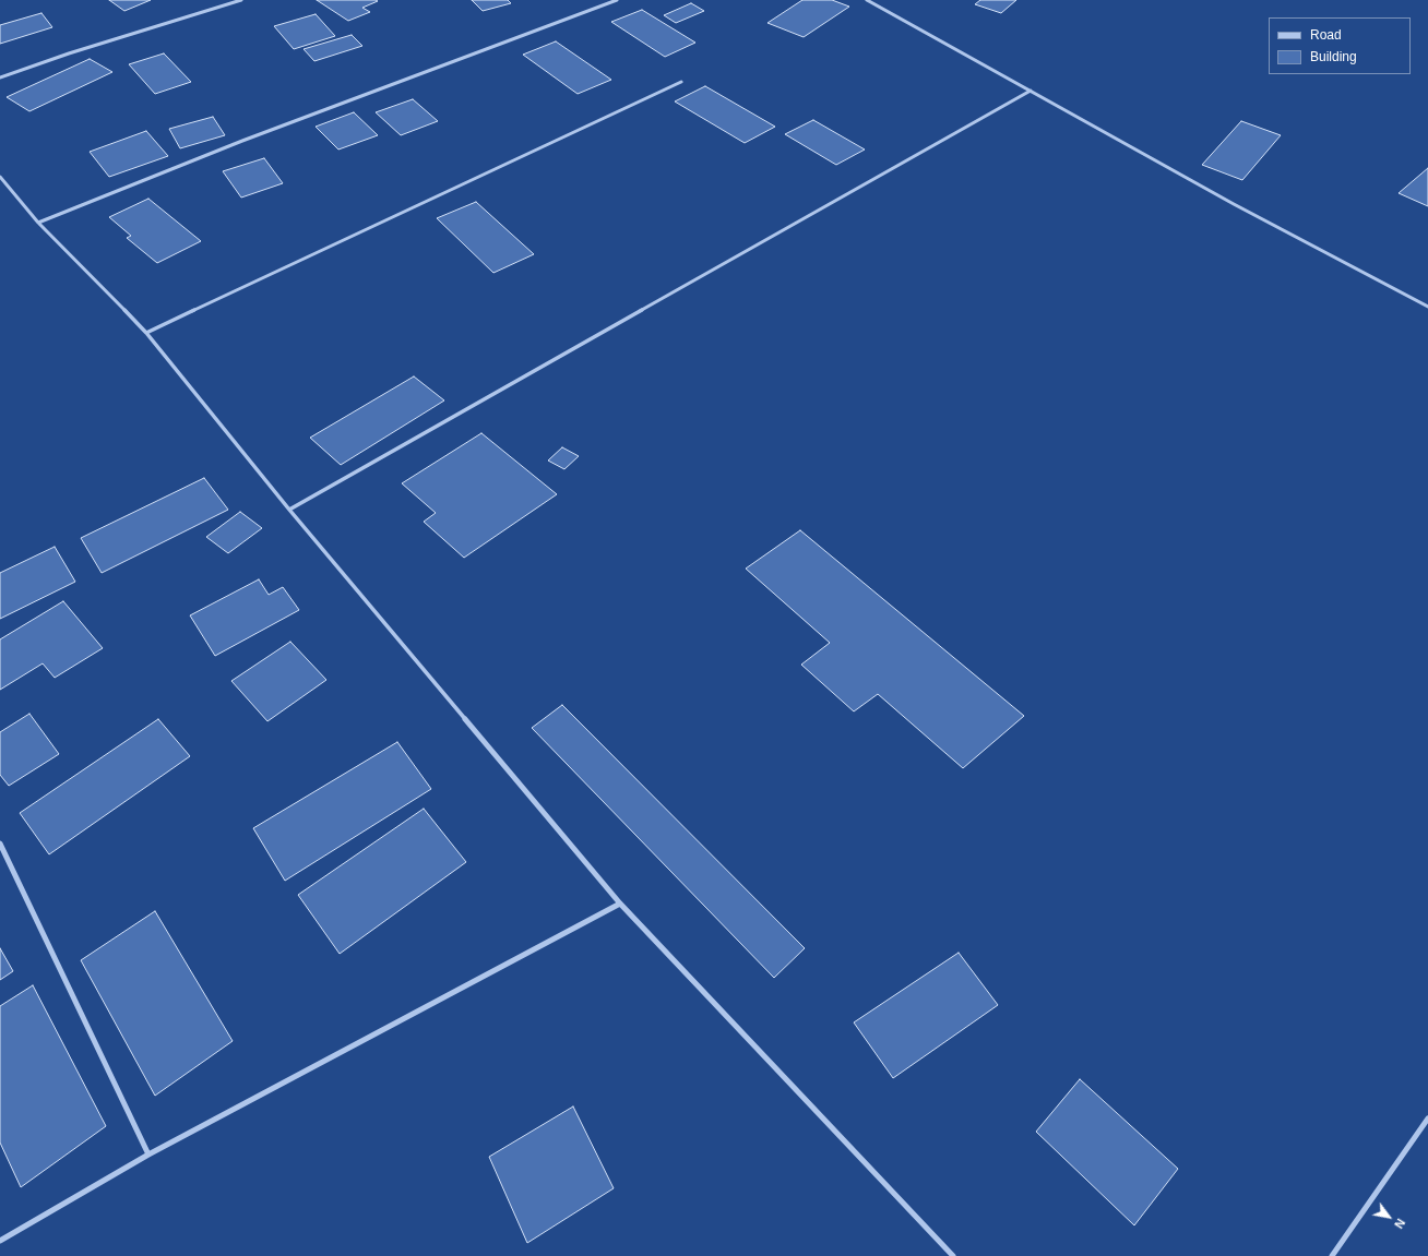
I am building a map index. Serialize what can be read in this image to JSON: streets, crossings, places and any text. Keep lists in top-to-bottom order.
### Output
{
  "legend": ["Road", "Building"],
  "north": "bottom right"
}
